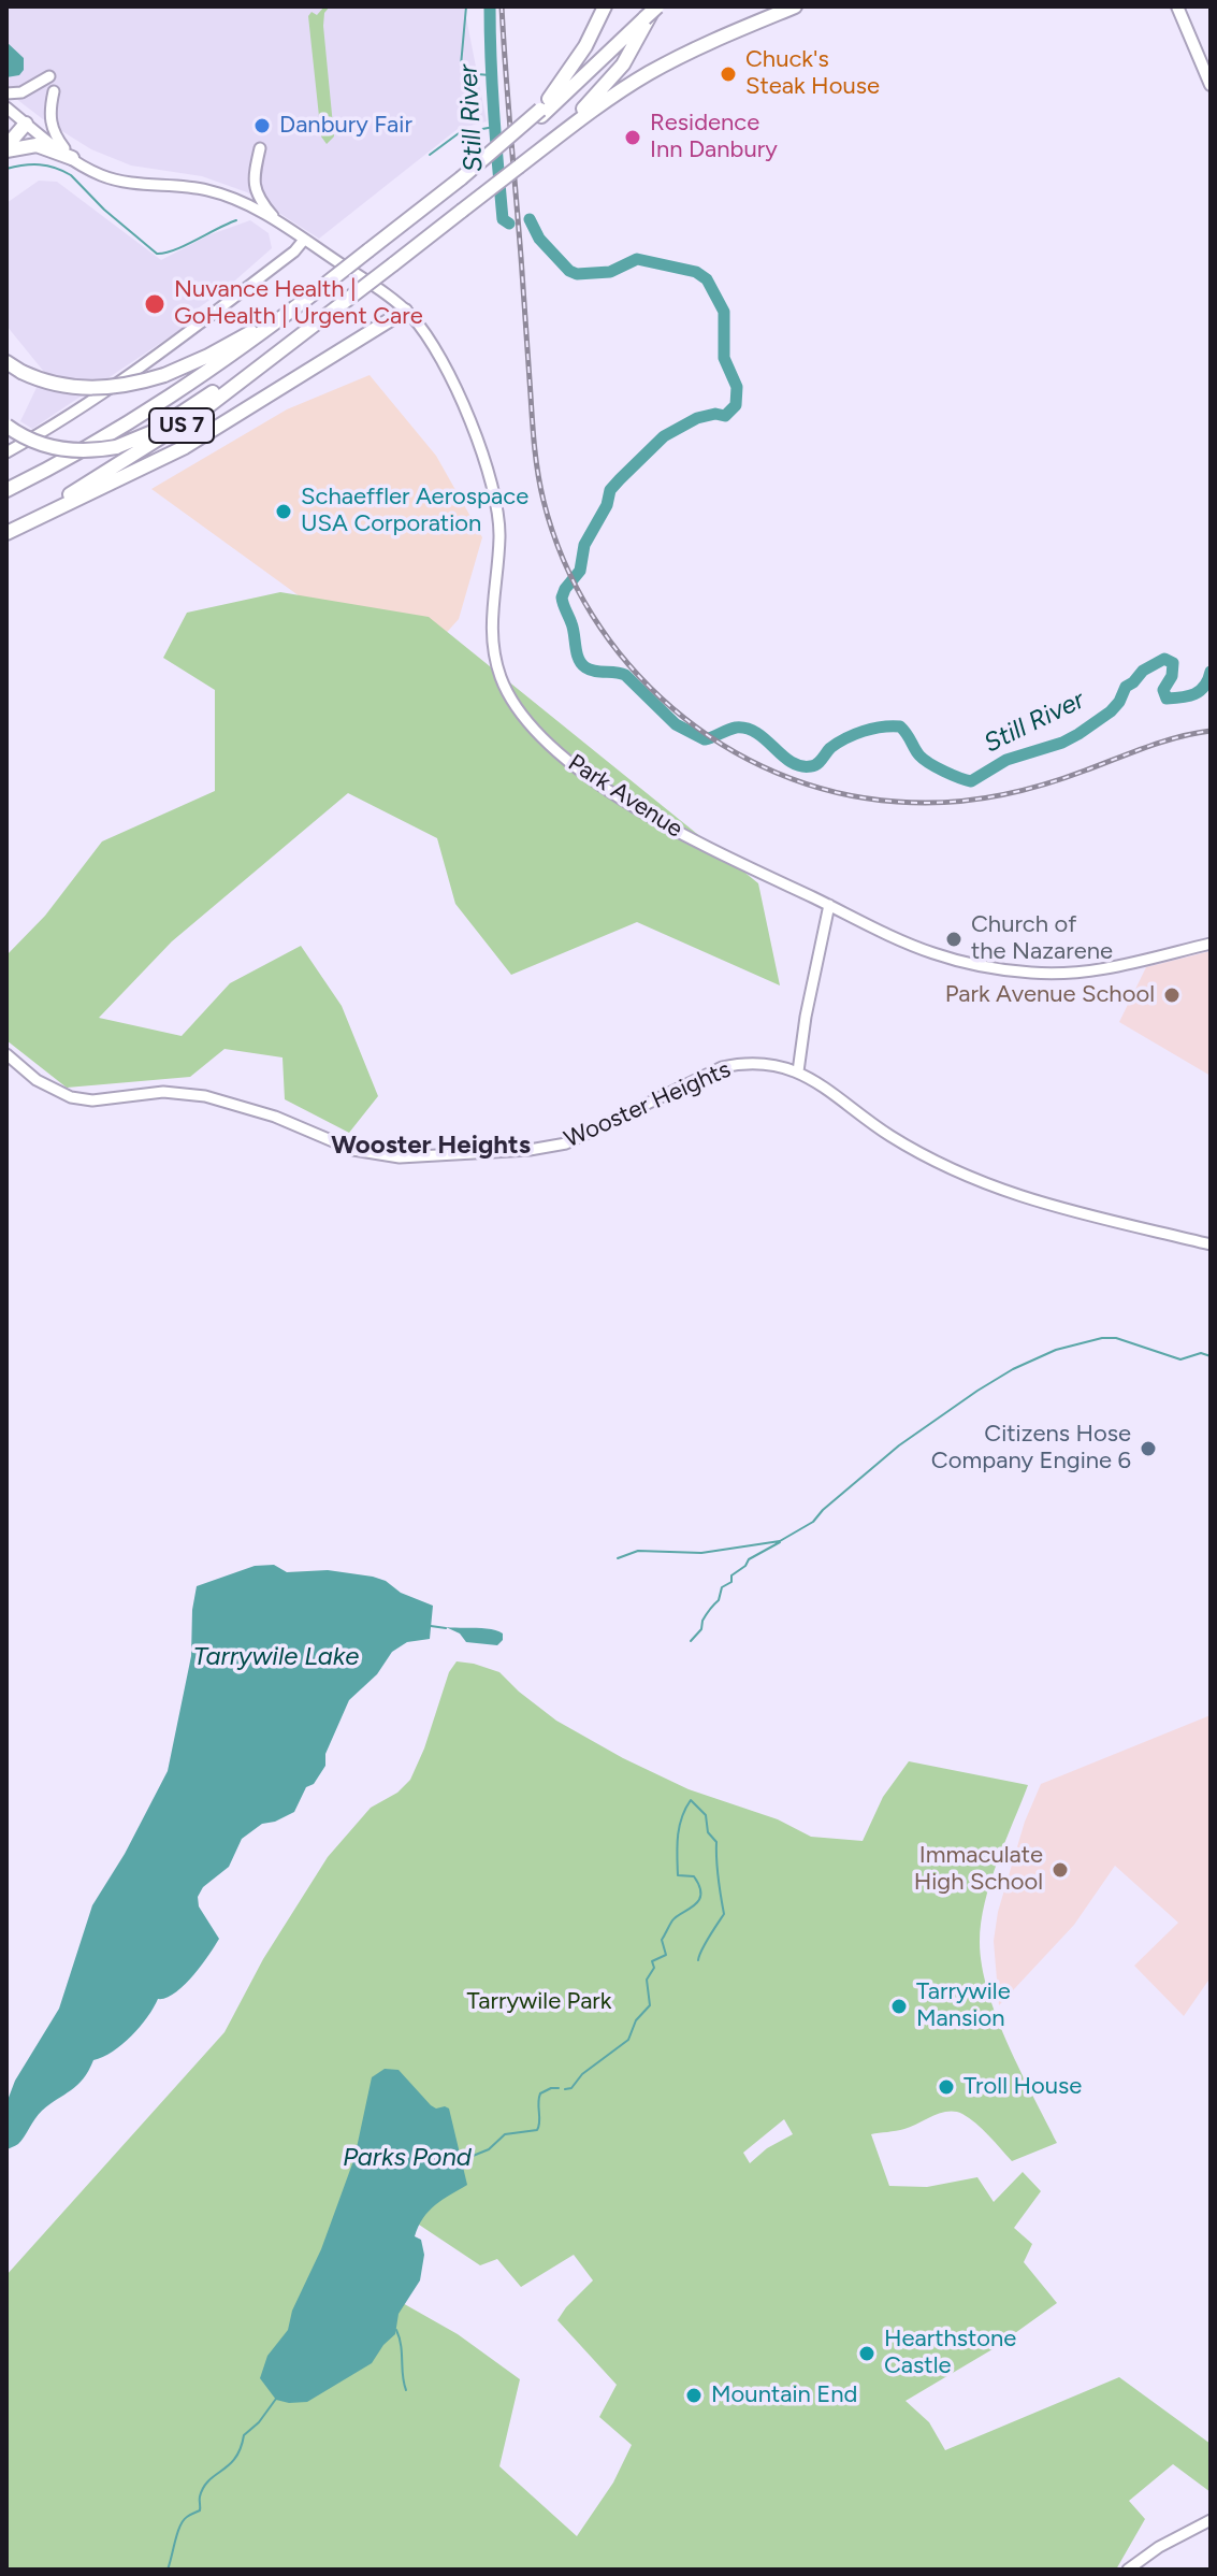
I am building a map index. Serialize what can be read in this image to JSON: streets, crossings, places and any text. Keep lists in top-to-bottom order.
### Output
{
  "streets": {
    "highway": ["US 7"],
    "main road": ["Park Avenue", "Wooster Heights"]
  },
  "districts": ["Wooster Heights"],
  "water": ["Still River", "Tarrywile Lake", "Parks Pond"],
  "parks": ["Tarrywile Park"],
  "places": [
    "Chuck's Steak House",
    "Danbury Fair",
    "Residence Inn Danbury",
    "Nuvance Health | GoHealth | Urgent Care",
    "Schaeffler Aerospace USA Corporation",
    "Church of the Nazarene",
    "Park Avenue School",
    "Citizens Hose Company Engine 6",
    "Immaculate High School",
    "Tarrywile Mansion",
    "Troll House",
    "Hearthstone Castle",
    "Mountain End"
  ]
}
